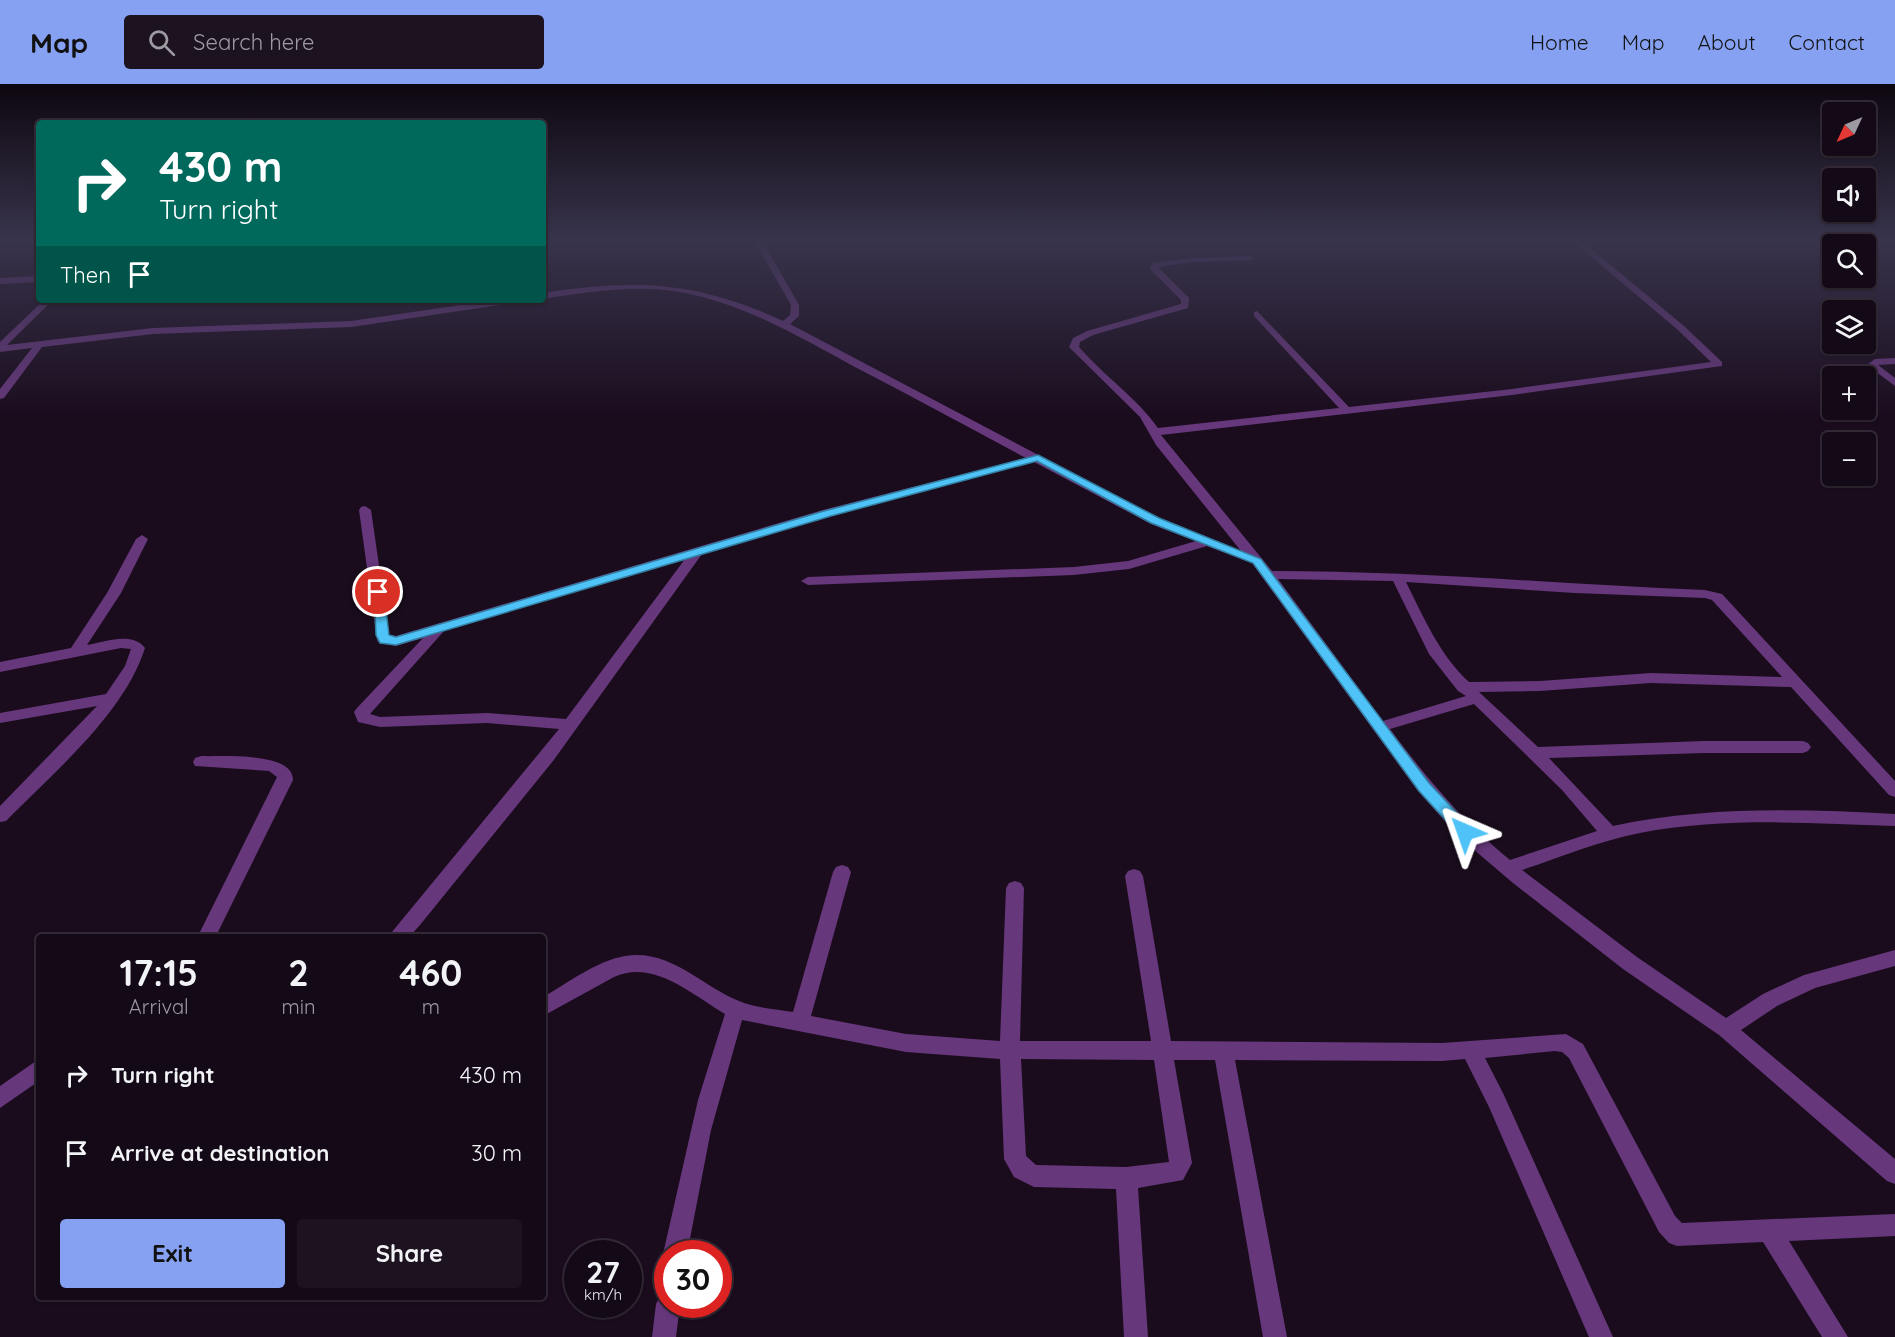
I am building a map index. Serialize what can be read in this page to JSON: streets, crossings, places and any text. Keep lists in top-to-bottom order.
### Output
{
  "north": "bottom left",
  "page": {
    "header": "Map",
    "search": "Search here",
    "nav": [
      "Home",
      "Map",
      "About",
      "Contact"
    ],
    "map_buttons": ["+", "−"],
    "turn": ["430 m", "Turn right"],
    "then": "Then",
    "eta": [
      "17:15",
      "Arrival",
      "2",
      "min",
      "460",
      "m"
    ],
    "list": [
      {
        "name": "Turn right",
        "value": "430 m"
      },
      {
        "name": "Arrive at destination",
        "value": "30 m"
      }
    ],
    "buttons": ["Exit", "Share"],
    "speed": "27 km/h",
    "limit": "30"
  }
}
